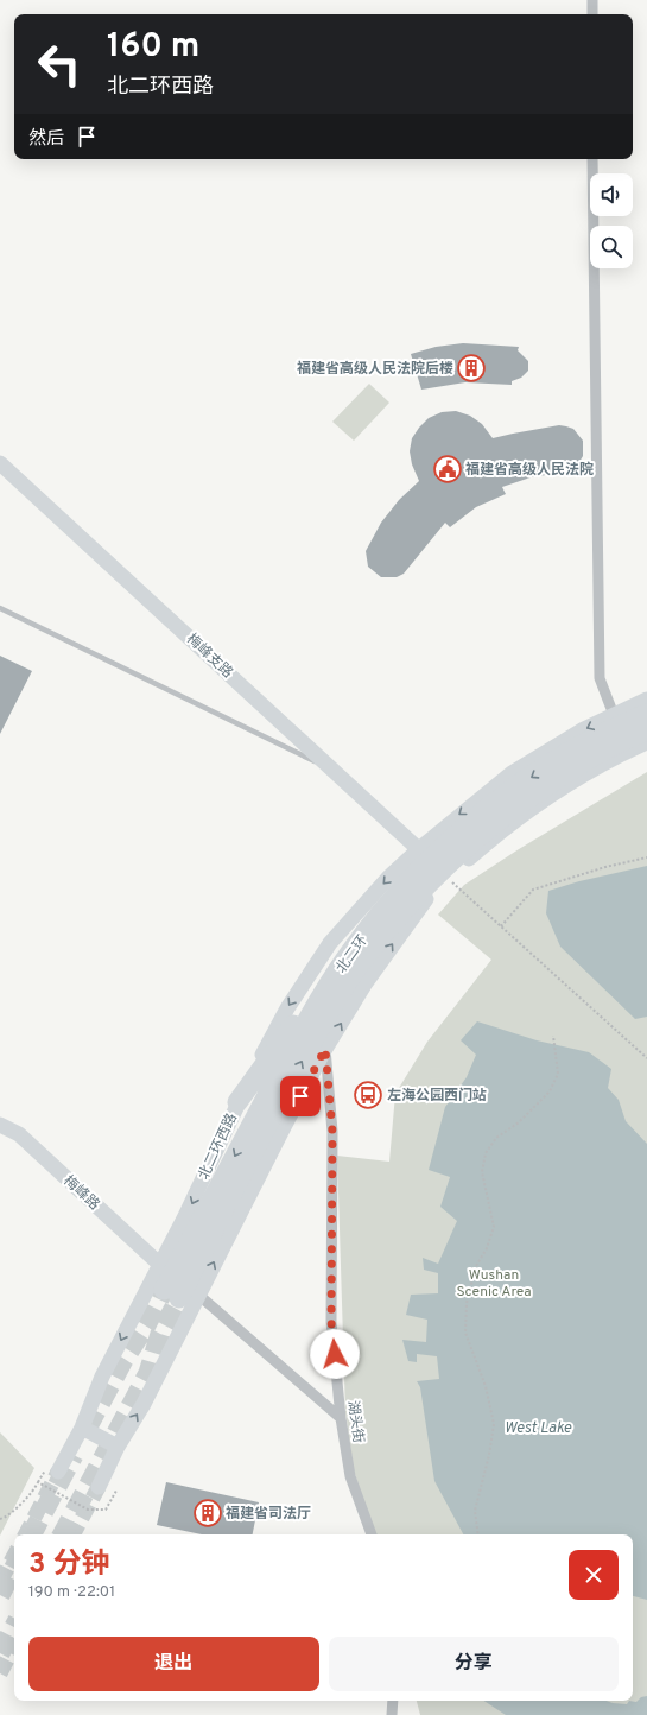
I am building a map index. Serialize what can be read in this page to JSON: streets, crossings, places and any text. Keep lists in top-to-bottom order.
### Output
{
  "streets": {
    "highway": ["北二环"],
    "main road": ["梅峰支路", "北二环西路", "梅峰路"],
    "street": ["湖头街"]
  },
  "crossings": [
    ["梅峰支路", "北二环西路"],
    ["北二环西路", "梅峰路"]
  ],
  "water": ["West Lake"],
  "parks": ["Wushan Scenic Area"],
  "places": {
    "building": ["福建省高级人民法院后楼", "福建省司法厅"],
    "public building": ["福建省高级人民法院"],
    "bus stop": ["左海公园西门站"]
  },
  "page": {
    "turn": ["160 m", "北二环西路"],
    "then": "然后",
    "heading": ["3 分钟", "190 m · 22:01"],
    "buttons": ["退出", "分享"]
  }
}
